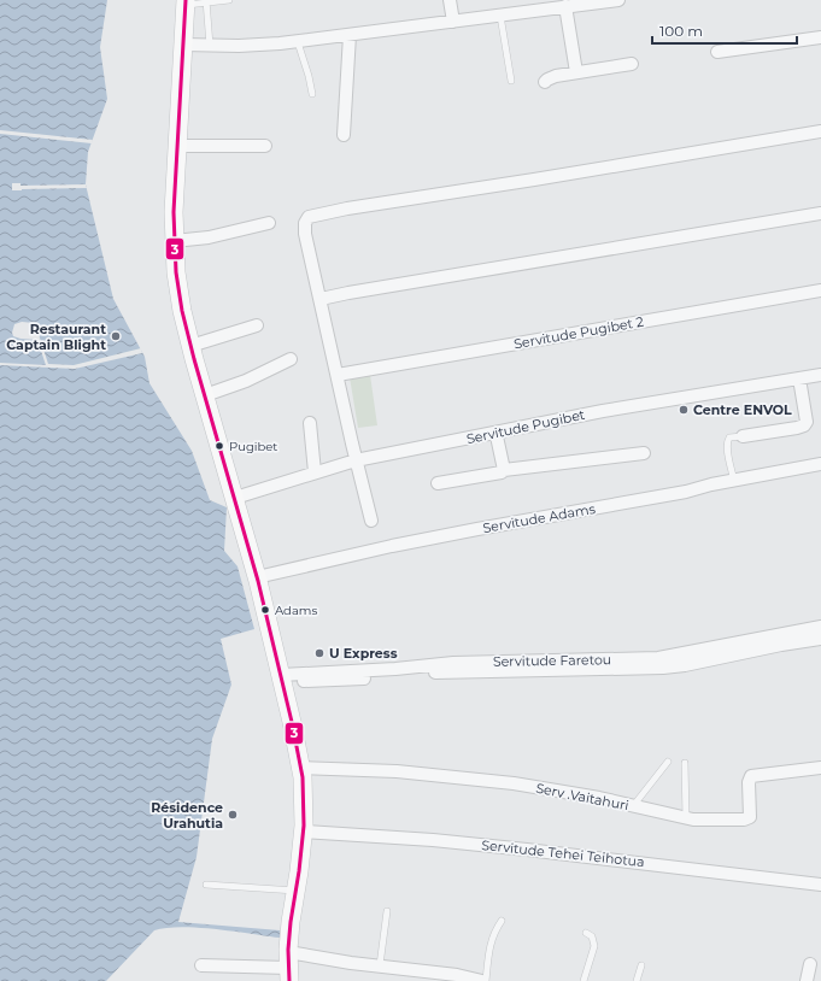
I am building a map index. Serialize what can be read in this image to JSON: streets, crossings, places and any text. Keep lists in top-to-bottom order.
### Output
{
  "streets": {
    "street": [
      "Servitude Pugibet 2",
      "Servitude Pugibet",
      "Servitude Adams",
      "Servitude Faretou",
      "Serv .Vaitahuri",
      "Servitude Tehei Teihotua"
    ]
  },
  "places": [
    "Restaurant Captain Blight",
    "Centre ENVOL",
    "Pugibet",
    "Adams",
    "U Express",
    "Résidence Urahutia"
  ],
  "lines": ["transit line 3"],
  "scale_bar": "100 m"
}
